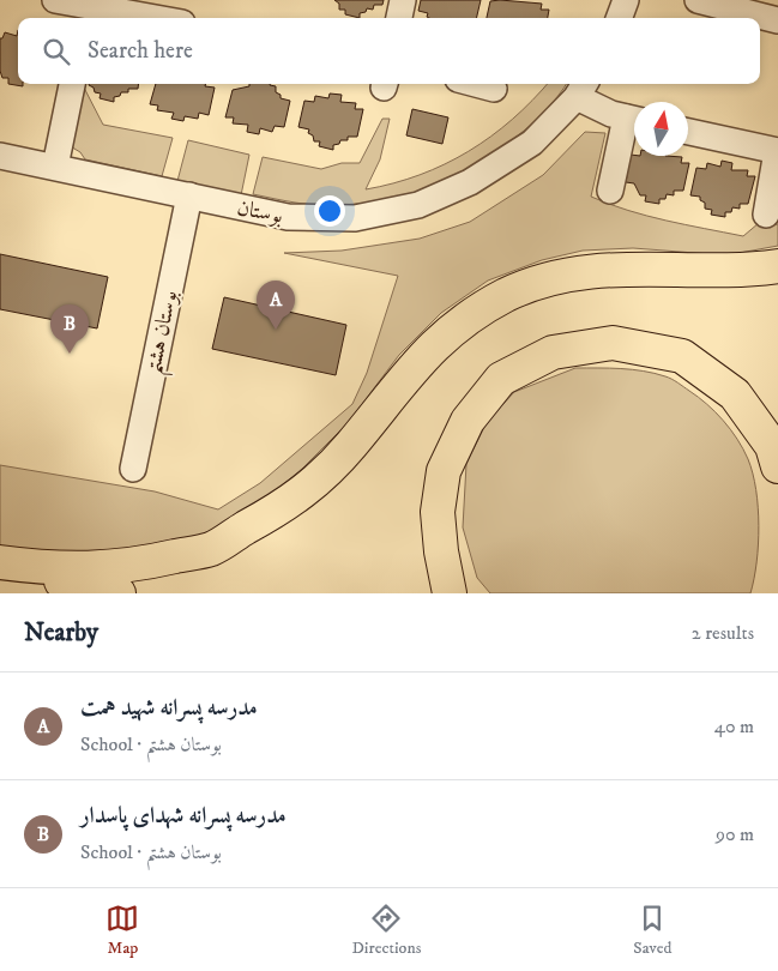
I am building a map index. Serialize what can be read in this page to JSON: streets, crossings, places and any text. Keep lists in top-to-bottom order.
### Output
{
  "streets": {
    "street": ["بوستان", "بوستان هشتم"]
  },
  "crossings": [
    ["بوستان", "بوستان هشتم"]
  ],
  "north": "top",
  "page": {
    "search": "Search here",
    "pins": ["A", "B"],
    "heading": ["Nearby", "2 results"],
    "list": [
      {
        "mark": "A",
        "name": "مدرسه پسرانه شهید همت",
        "note": "School · بوستان هشتم",
        "value": "40 m"
      },
      {
        "mark": "B",
        "name": "مدرسه پسرانه شهدای پاسدار",
        "note": "School · بوستان هشتم",
        "value": "90 m"
      }
    ],
    "nav": ["Map", "Directions", "Saved"]
  }
}
